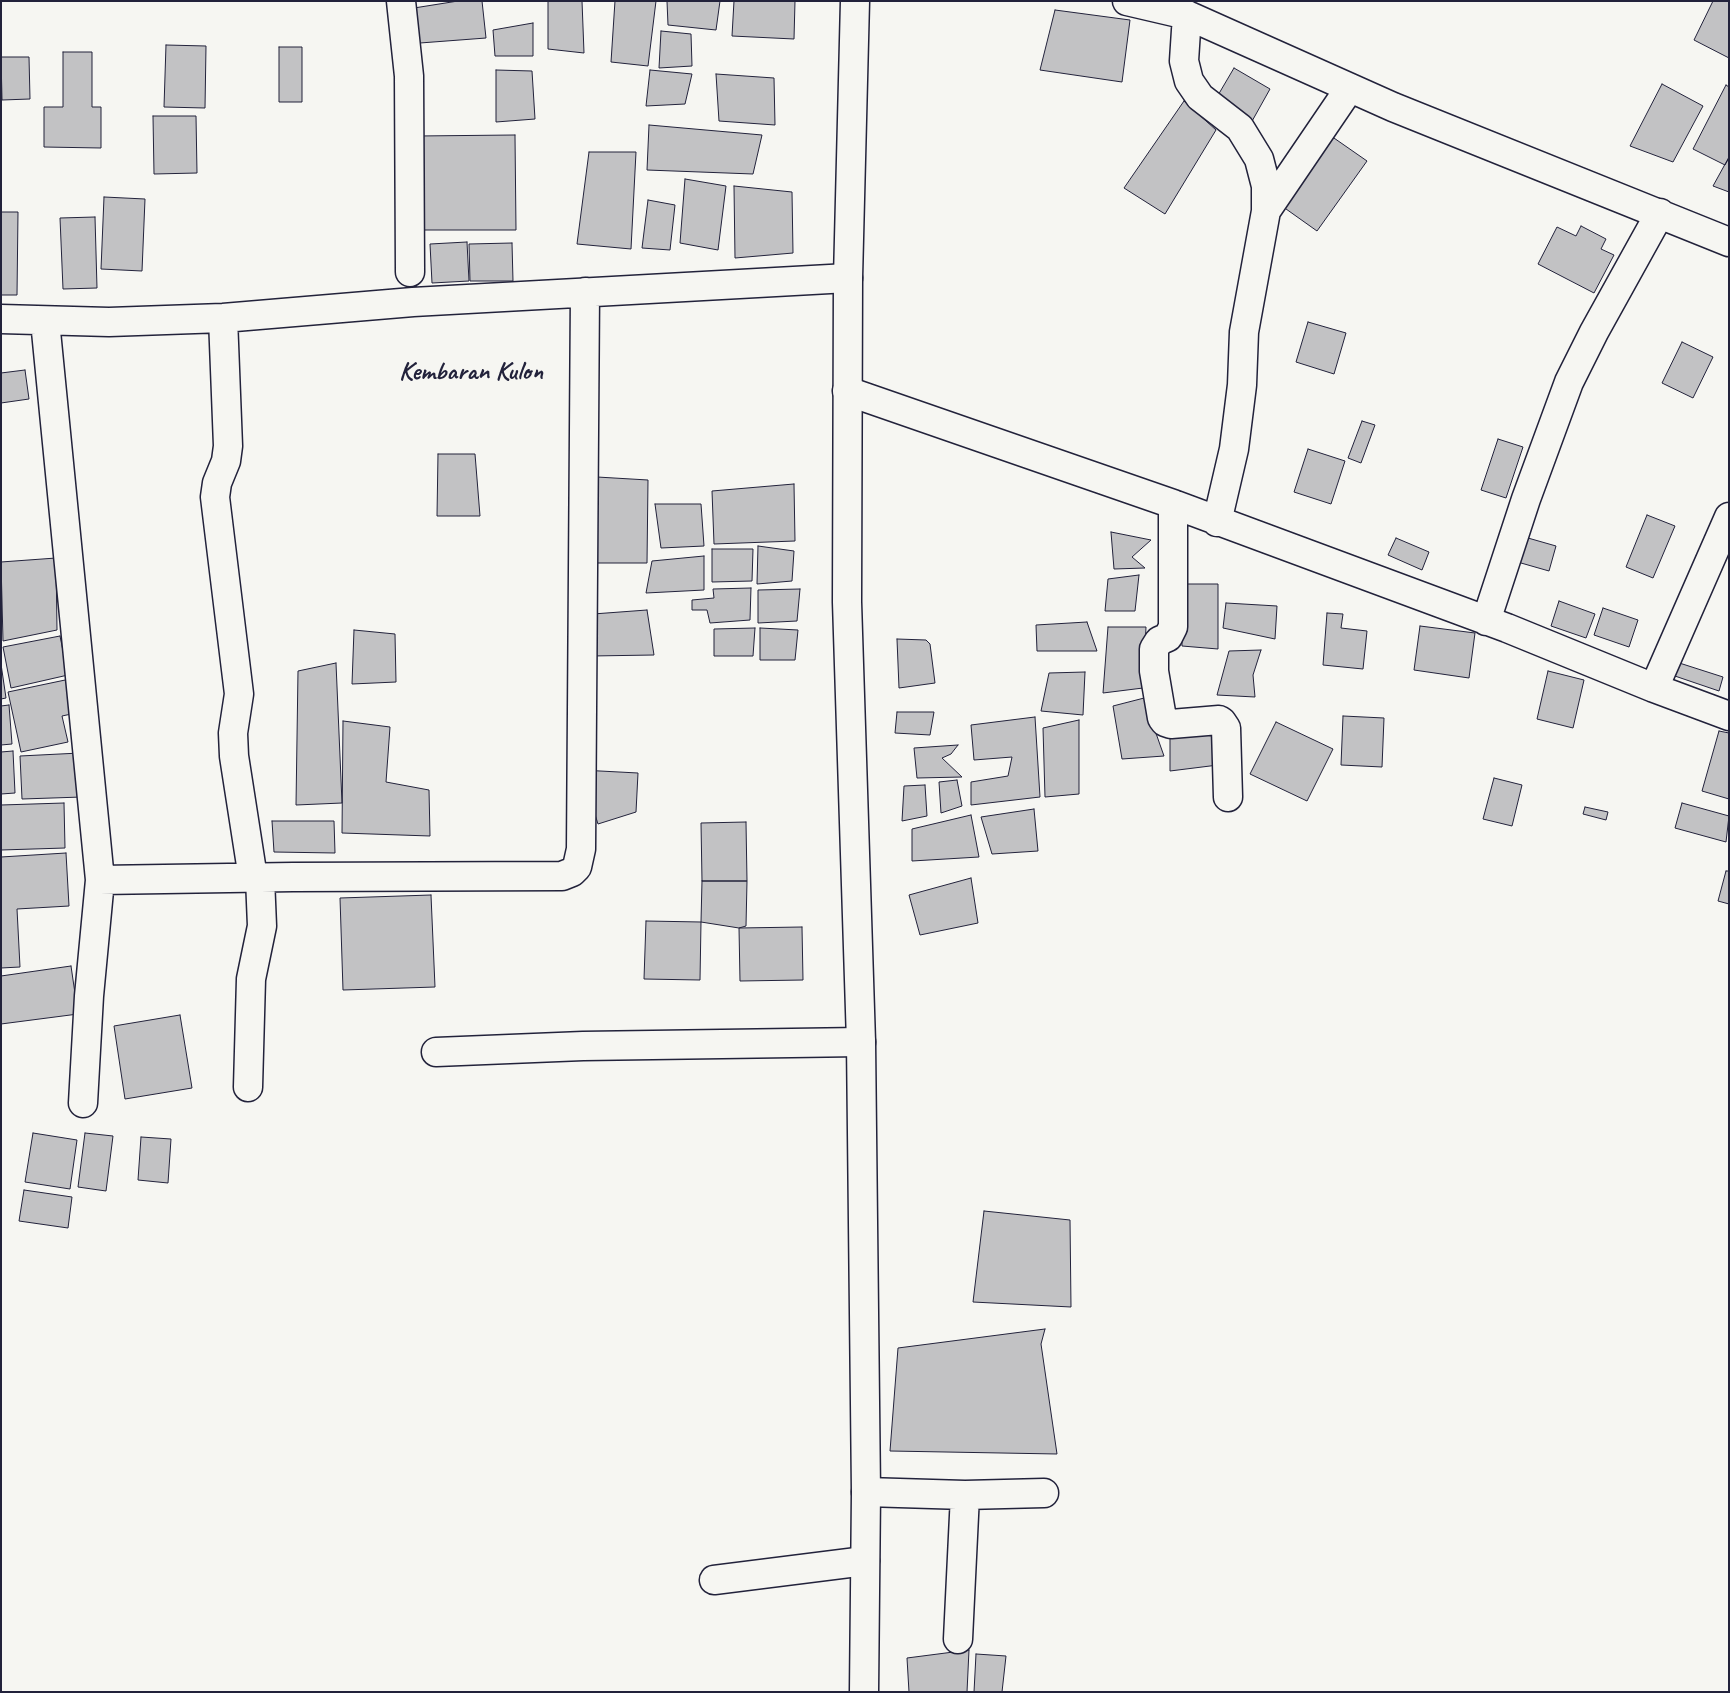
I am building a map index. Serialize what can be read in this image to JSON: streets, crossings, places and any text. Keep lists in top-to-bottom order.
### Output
{
  "districts": ["Kembaran Kulon"]
}
